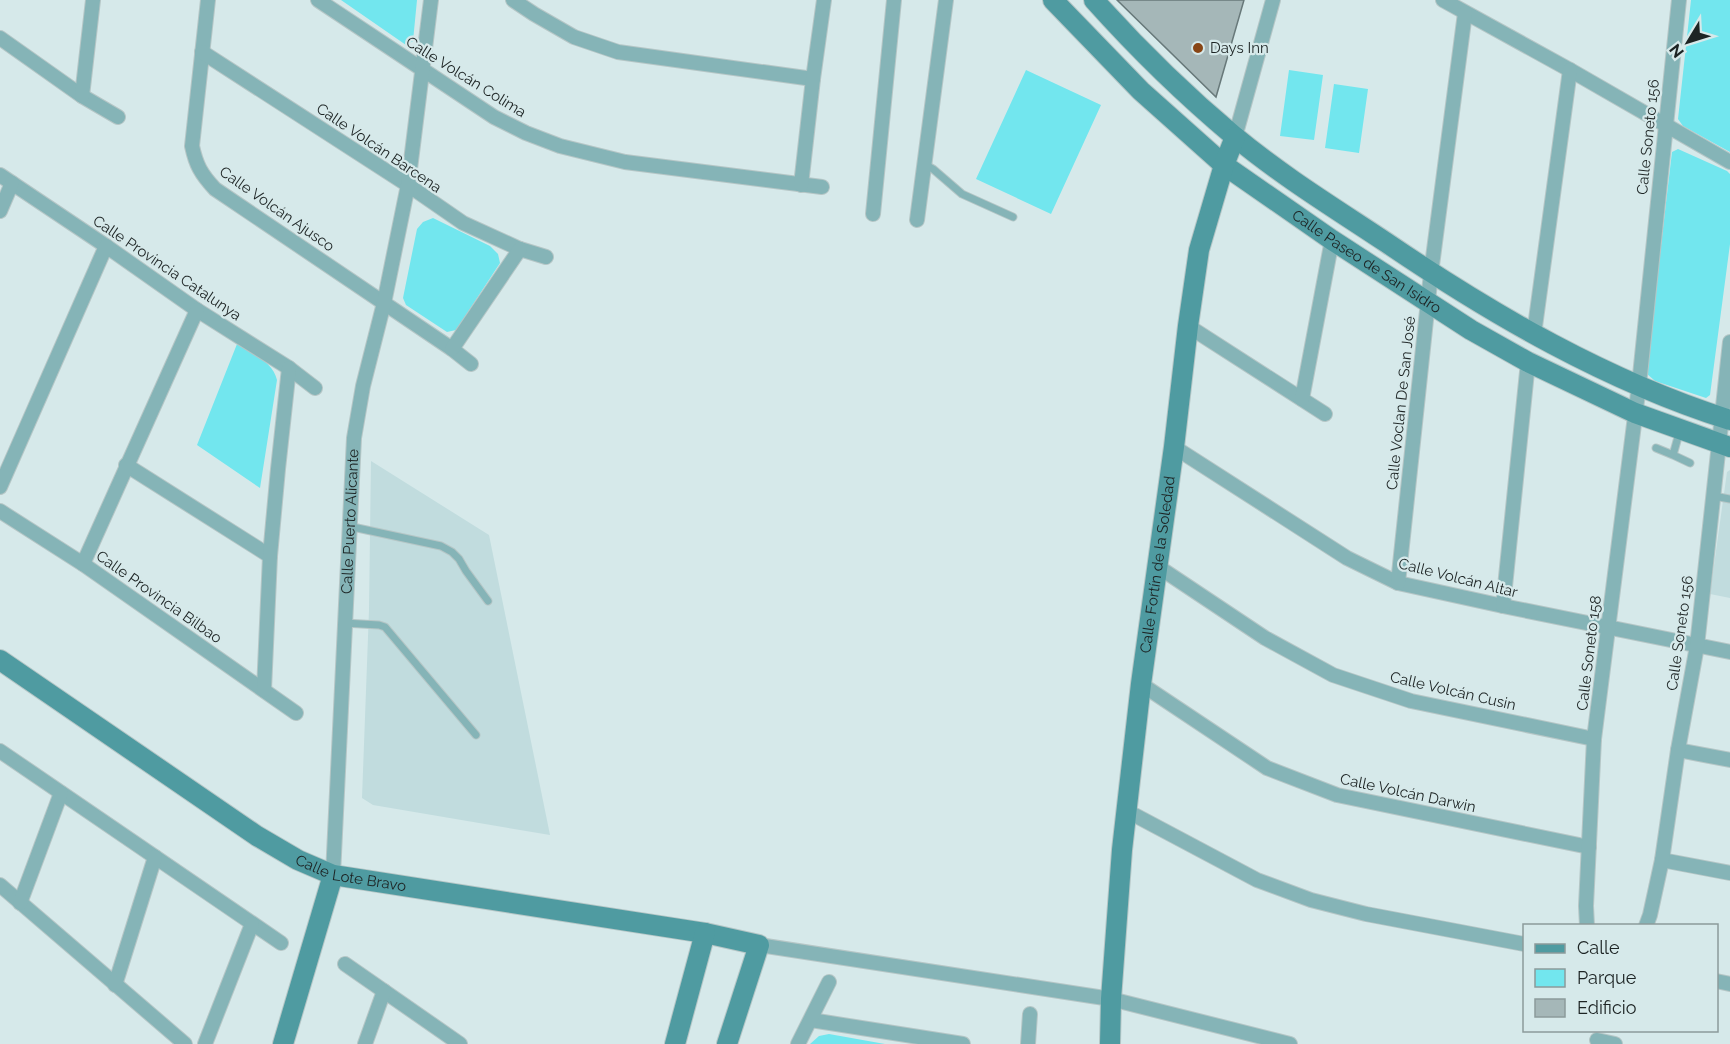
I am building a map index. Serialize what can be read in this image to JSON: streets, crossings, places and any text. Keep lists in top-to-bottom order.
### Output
{
  "streets": {
    "street": [
      "Calle Volcán Colima",
      "Calle Soneto 156",
      "Calle Volcán Barcena",
      "Calle Volcán Ajusco",
      "Calle Paseo de San Isidro",
      "Calle Provincia Catalunya",
      "Calle Voclan De San José",
      "Calle Puerto Alicante",
      "Calle Fortín de la Soledad",
      "Calle Volcán Altar",
      "Calle Provincia Bilbao",
      "Calle Soneto 158",
      "Calle Volcán Cusin",
      "Calle Volcán Darwin",
      "Calle Lote Bravo"
    ]
  },
  "crossings": [
    ["Calle Volcán Colima", "Calle Puerto Alicante"],
    ["Calle Soneto 156", "Calle Paseo de San Isidro"],
    ["Calle Soneto 156", "Calle Volcán Altar"],
    ["Calle Soneto 156", "Calle Soneto 158"],
    ["Calle Volcán Barcena", "Calle Volcán Ajusco"],
    ["Calle Volcán Barcena", "Calle Puerto Alicante"],
    ["Calle Volcán Ajusco", "Calle Puerto Alicante"],
    ["Calle Paseo de San Isidro", "Calle Voclan De San José"],
    ["Calle Paseo de San Isidro", "Calle Fortín de la Soledad"],
    ["Calle Paseo de San Isidro", "Calle Soneto 158"],
    ["Calle Voclan De San José", "Calle Volcán Altar"],
    ["Calle Puerto Alicante", "Calle Lote Bravo"],
    ["Calle Fortín de la Soledad", "Calle Volcán Altar"],
    ["Calle Fortín de la Soledad", "Calle Volcán Cusin"],
    ["Calle Fortín de la Soledad", "Calle Volcán Darwin"],
    ["Calle Volcán Altar", "Calle Soneto 158"],
    ["Calle Soneto 158", "Calle Volcán Cusin"],
    ["Calle Soneto 158", "Calle Volcán Darwin"]
  ],
  "places": ["Days Inn"],
  "legend": ["Calle", "Parque", "Edificio"],
  "north": "bottom left"
}
